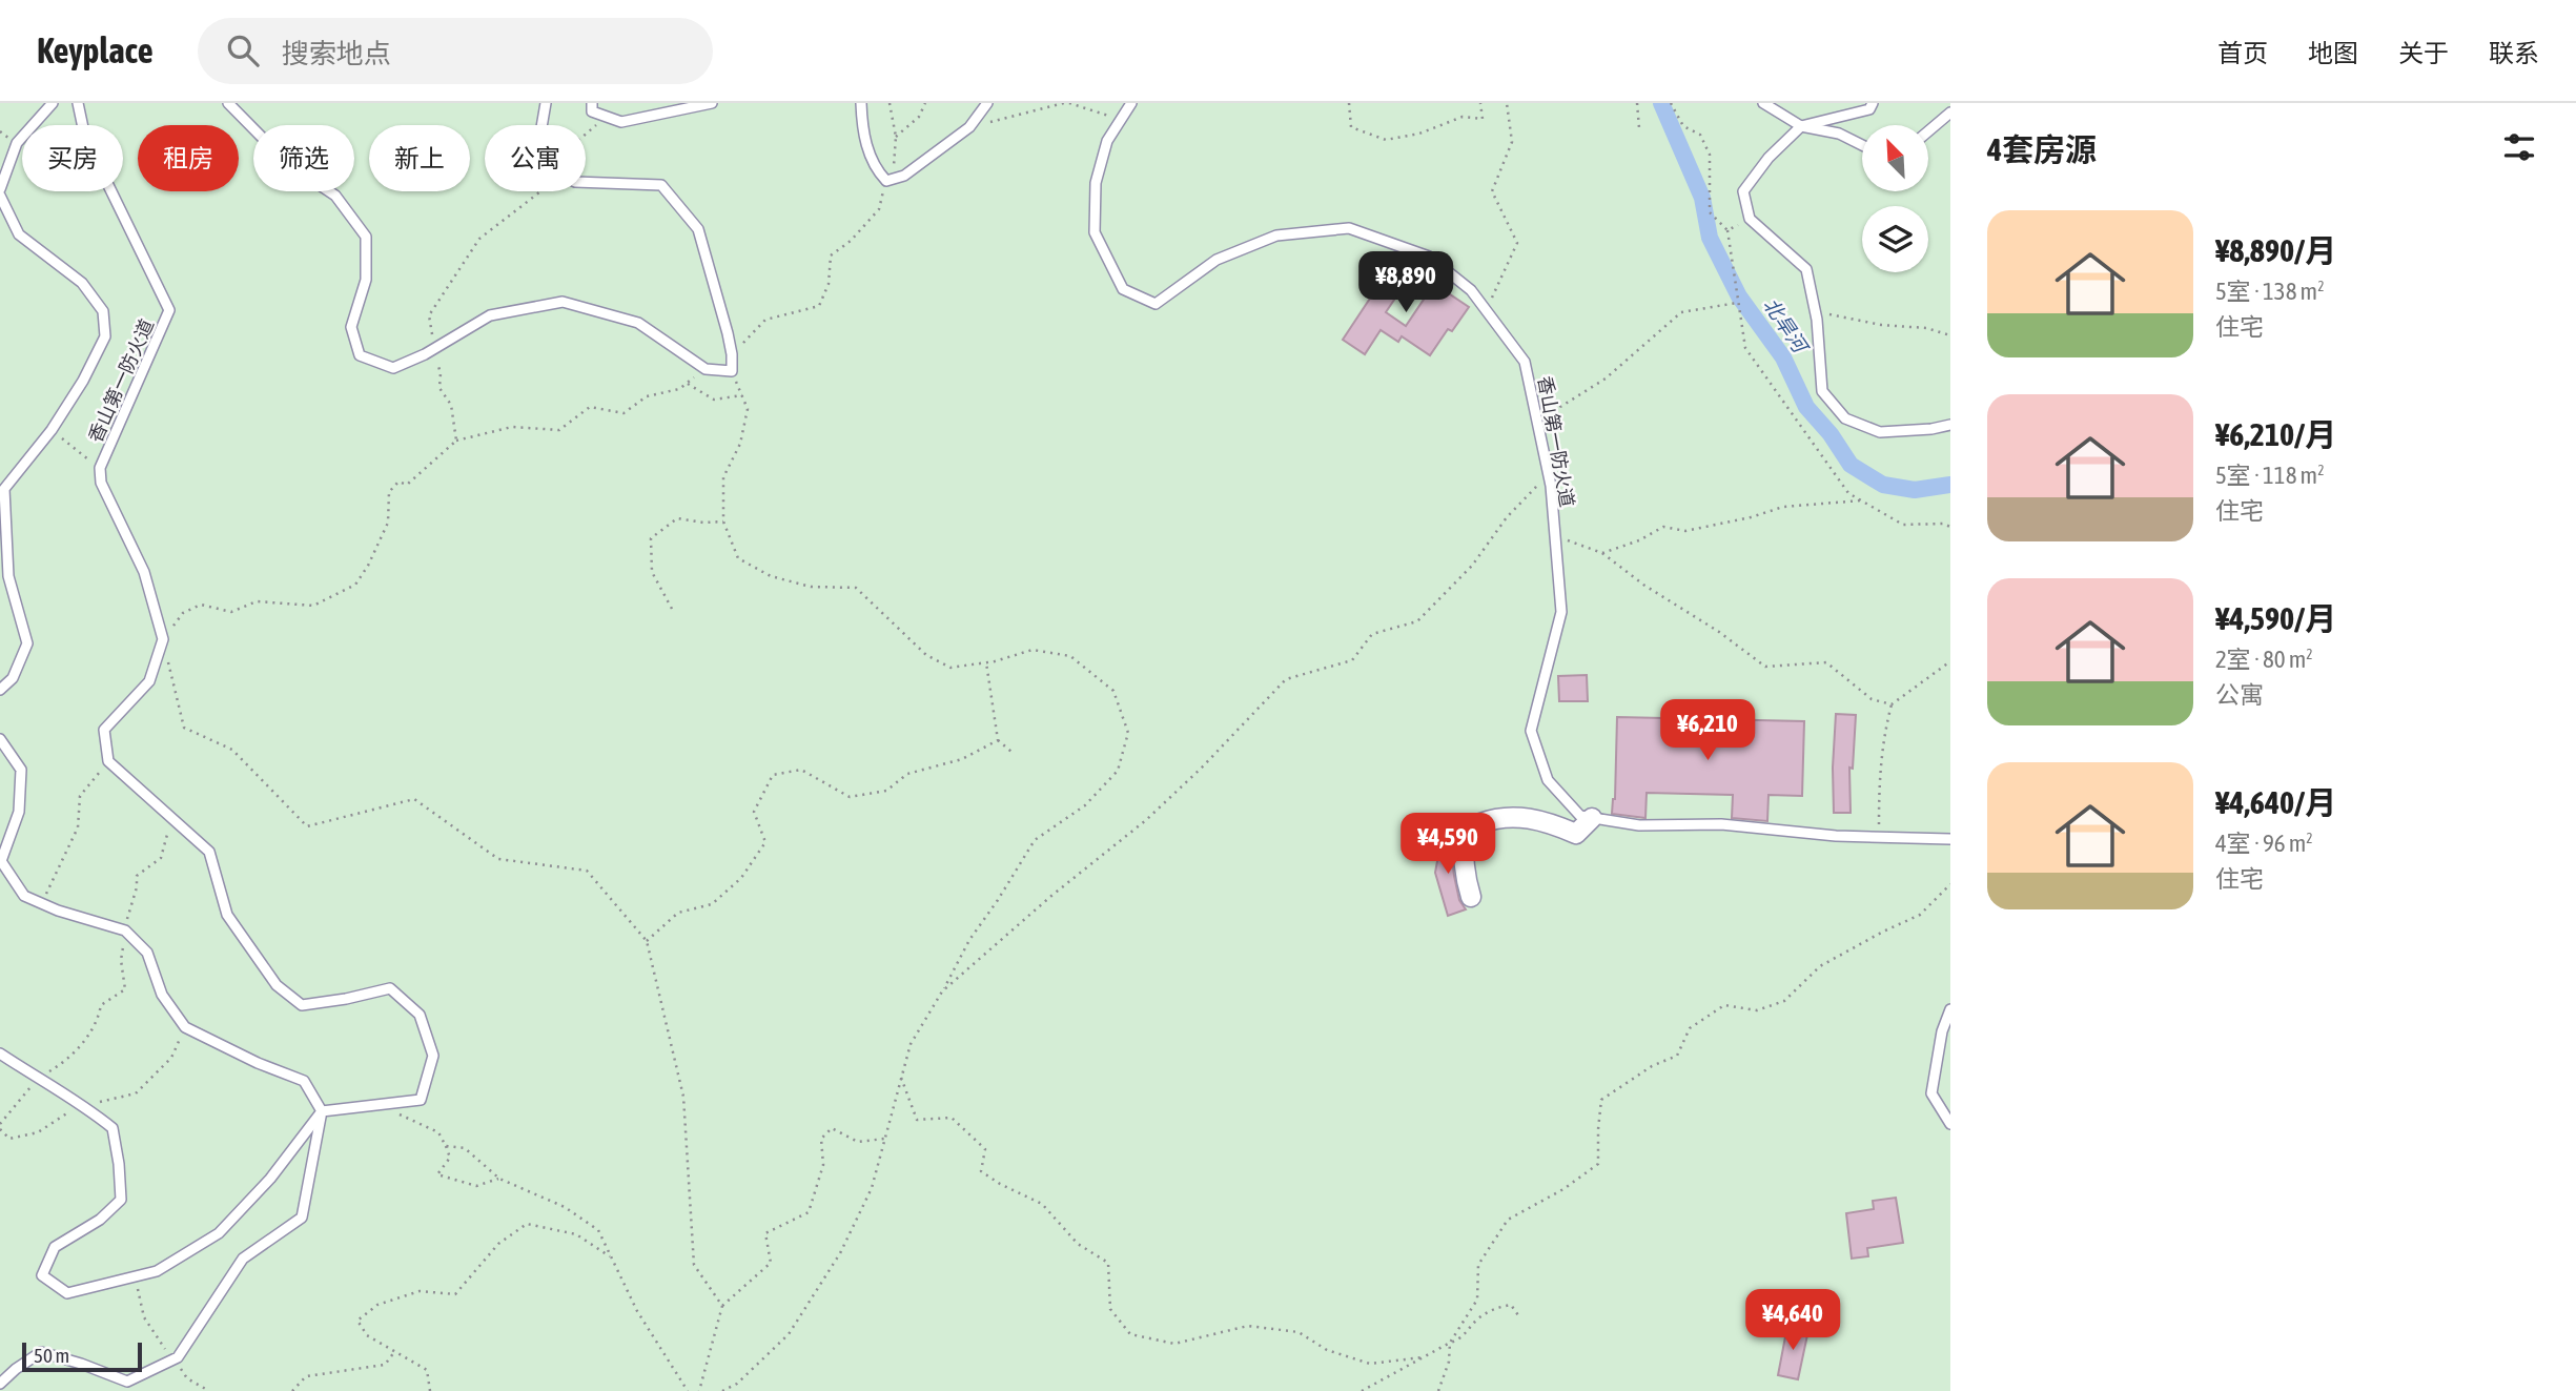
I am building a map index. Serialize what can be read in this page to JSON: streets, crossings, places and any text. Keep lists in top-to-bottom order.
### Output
{
  "streets": {
    "lane": ["香山第一防火道"]
  },
  "water": ["北旱河"],
  "scale_bar": "50 m",
  "north": "top left",
  "page": {
    "header": "Keyplace",
    "search": "搜索地点",
    "nav": [
      "首页",
      "地图",
      "关于",
      "联系"
    ],
    "heading": "4套房源",
    "chip": [
      "买房",
      "租房",
      "筛选",
      "新上",
      "公寓"
    ],
    "list": [
      {
        "name": "¥8,890/月",
        "note": "5室 · 138 m² · 住宅"
      },
      {
        "name": "¥6,210/月",
        "note": "5室 · 118 m² · 住宅"
      },
      {
        "name": "¥4,590/月",
        "note": "2室 · 80 m² · 公寓"
      },
      {
        "name": "¥4,640/月",
        "note": "4室 · 96 m² · 住宅"
      }
    ],
    "price": [
      "¥8,890",
      "¥6,210",
      "¥4,590",
      "¥4,640"
    ],
    "scale": "50 m"
  }
}
